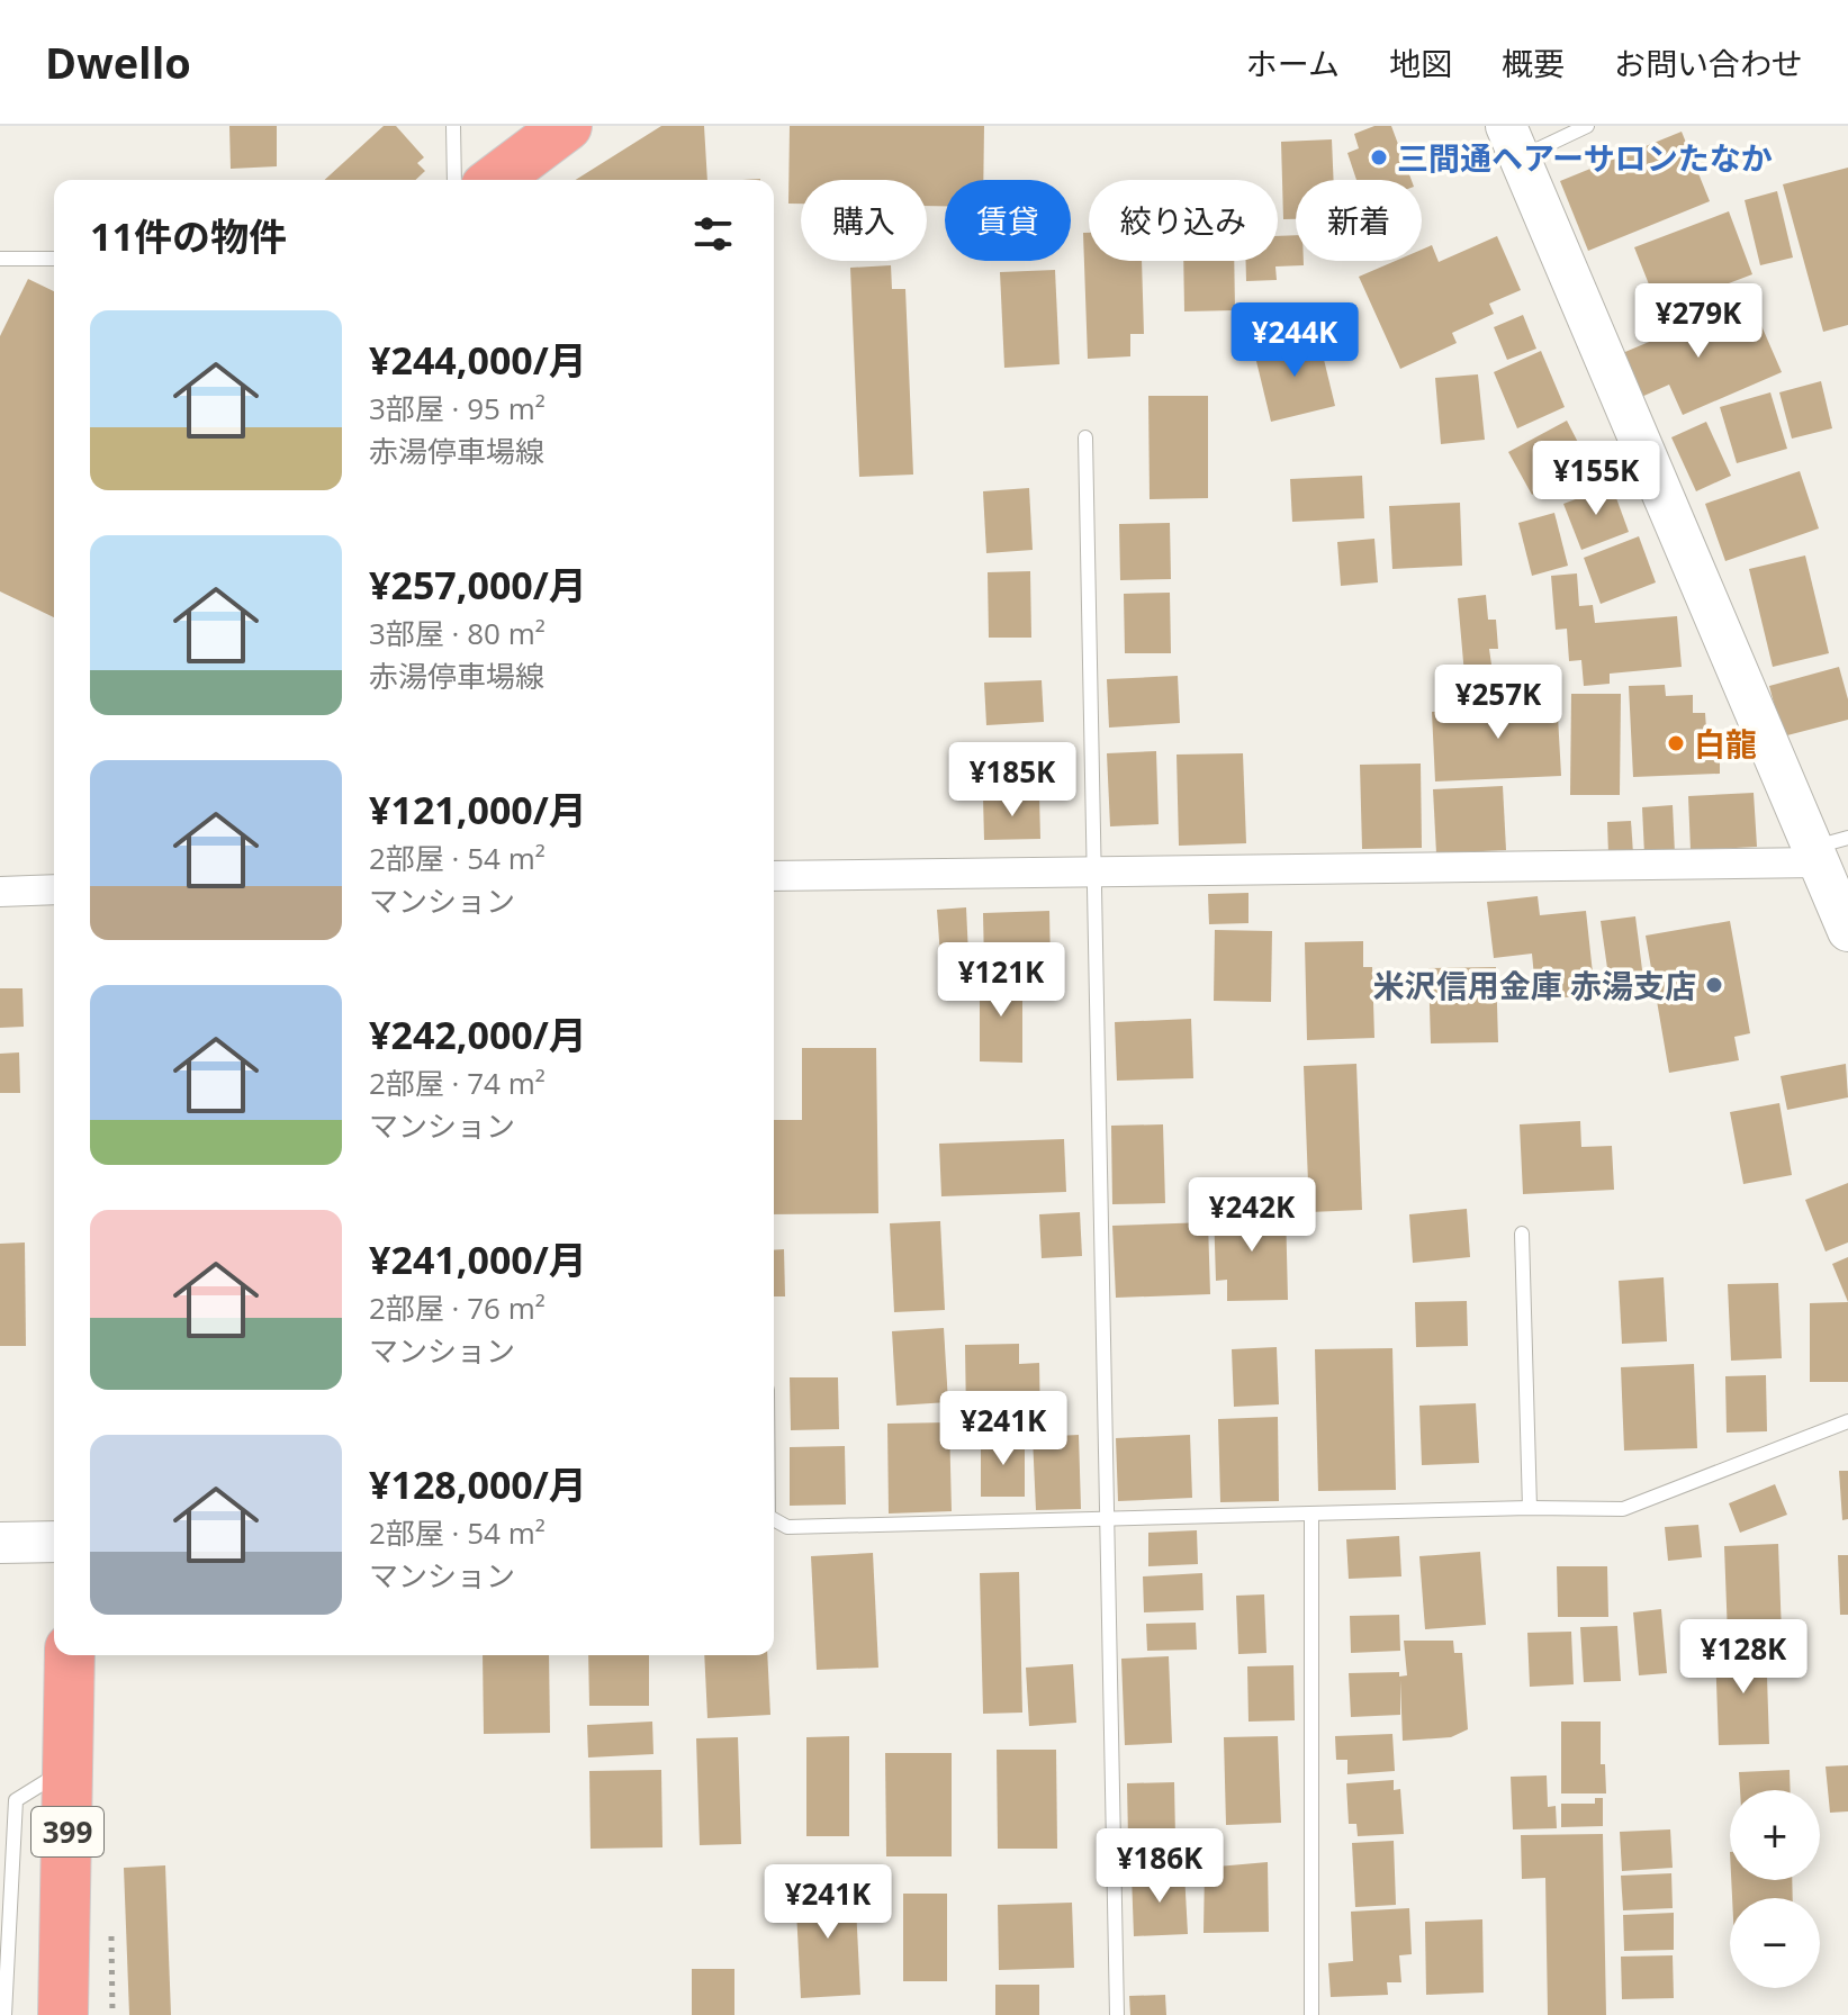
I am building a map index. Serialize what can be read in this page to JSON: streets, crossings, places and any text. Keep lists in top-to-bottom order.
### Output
{
  "streets": {
    "highway": ["399"]
  },
  "places": ["三間通ヘアーサロンたなか", "白龍", "米沢信用金庫 赤湯支店"],
  "page": {
    "header": "Dwello",
    "nav": [
      "ホーム",
      "地図",
      "概要",
      "お問い合わせ"
    ],
    "chip": [
      "購入",
      "賃貸",
      "絞り込み",
      "新着"
    ],
    "heading": "11件の物件",
    "price": [
      "¥279K",
      "¥244K",
      "¥155K",
      "¥257K",
      "¥185K",
      "¥121K",
      "¥242K",
      "¥241K",
      "¥128K",
      "¥186K",
      "¥241K"
    ],
    "list": [
      {
        "name": "¥244,000/月",
        "note": "3部屋 · 95 m² · 赤湯停車場線"
      },
      {
        "name": "¥257,000/月",
        "note": "3部屋 · 80 m² · 赤湯停車場線"
      },
      {
        "name": "¥121,000/月",
        "note": "2部屋 · 54 m² · マンション"
      },
      {
        "name": "¥242,000/月",
        "note": "2部屋 · 74 m² · マンション"
      },
      {
        "name": "¥241,000/月",
        "note": "2部屋 · 76 m² · マンション"
      },
      {
        "name": "¥128,000/月",
        "note": "2部屋 · 54 m² · マンション"
      }
    ],
    "map_buttons": ["+", "−"]
  }
}
